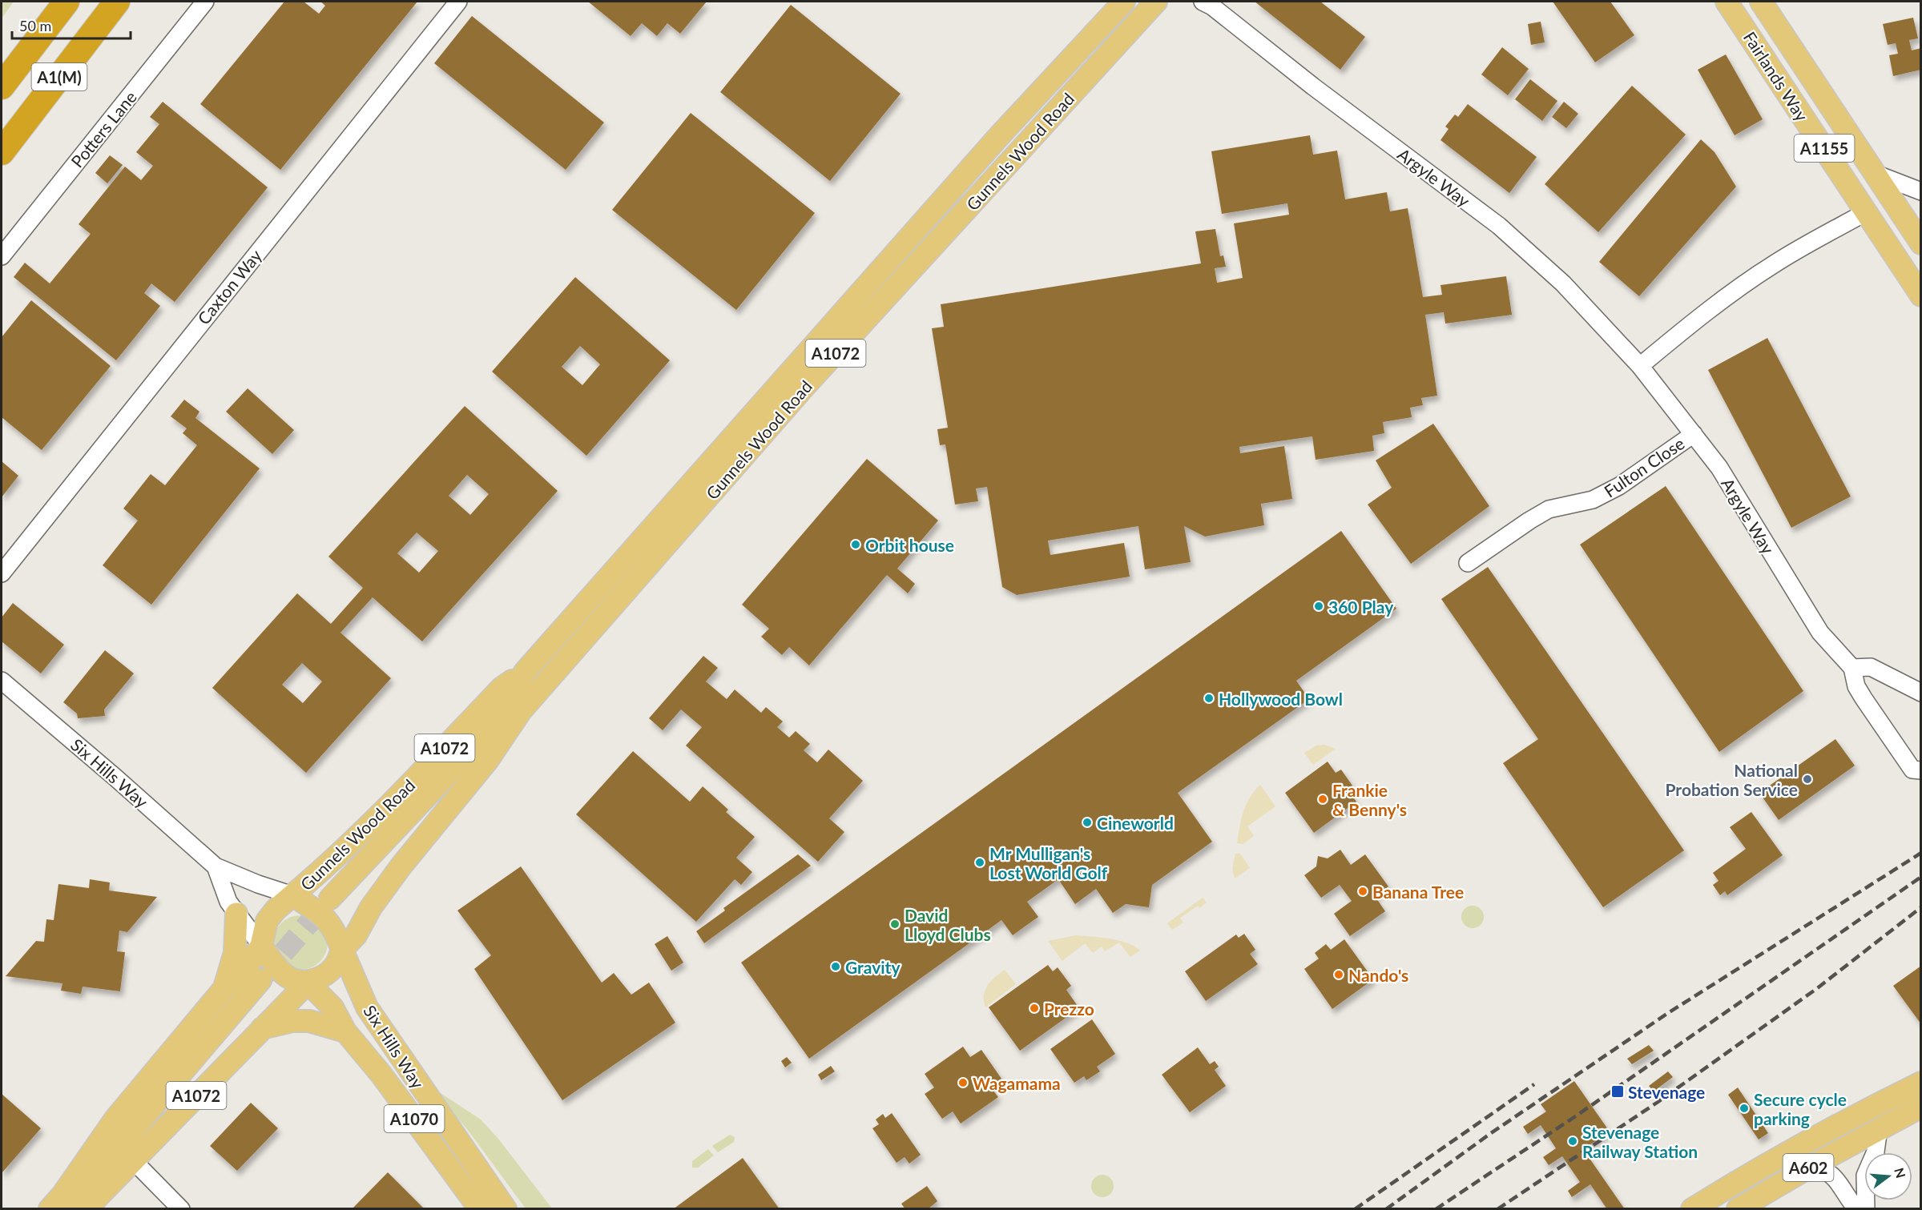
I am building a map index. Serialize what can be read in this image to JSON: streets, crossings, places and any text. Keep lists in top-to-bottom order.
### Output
{
  "streets": {
    "highway": ["A1(M)"],
    "main road": [
      "Fairlands Way",
      "A1155",
      "Gunnels Wood Road",
      "A1072",
      "Six Hills Way",
      "A1070",
      "A602"
    ],
    "street": [
      "Potters Lane",
      "Argyle Way",
      "Caxton Way",
      "Fulton Close"
    ]
  },
  "crossings": [
    ["Gunnels Wood Road", "Six Hills Way"],
    ["Argyle Way", "Fulton Close"]
  ],
  "places": {
    "other": [
      "Orbit house",
      "360 Play",
      "Hollywood Bowl",
      "National Probation Service",
      "Frankie & Benny's",
      "Cineworld",
      "Mr Mulligan's Lost World Golf",
      "Banana Tree",
      "David Lloyd Clubs",
      "Gravity",
      "Nando's",
      "Prezzo",
      "Wagamama",
      "Secure cycle parking",
      "Stevenage Railway Station"
    ],
    "transit": ["Stevenage"]
  },
  "scale_bar": "50 m",
  "north": "right"
}
